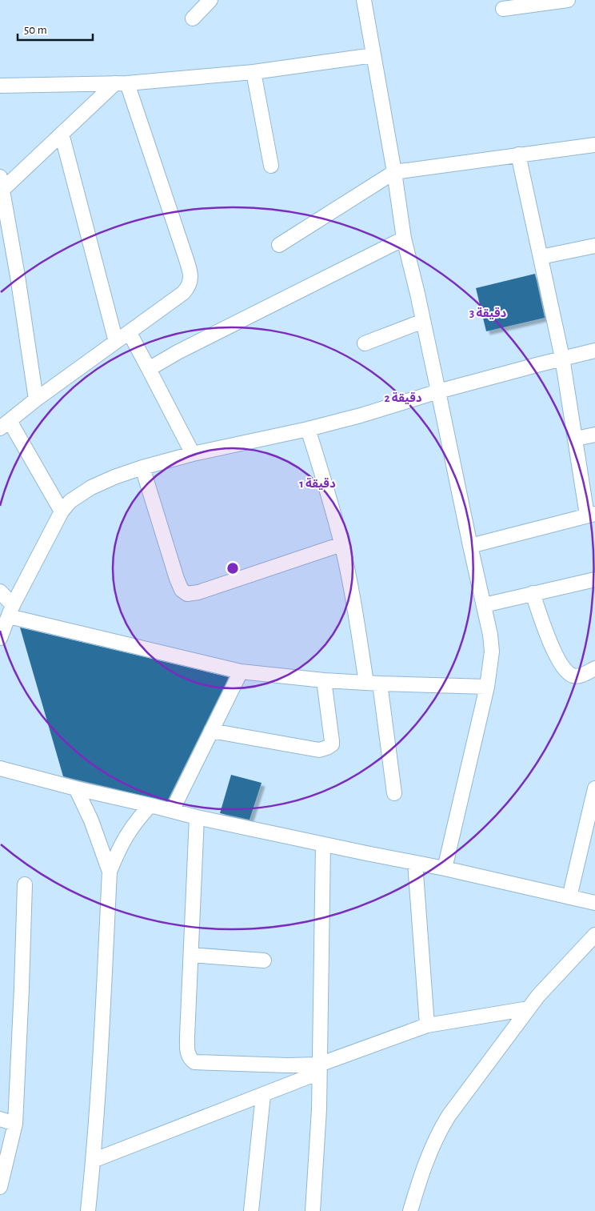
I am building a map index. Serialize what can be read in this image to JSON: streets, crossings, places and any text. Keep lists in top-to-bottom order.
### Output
{
  "scale_bar": "50 m",
  "rings": ["3 دقيقة", "2 دقيقة", "1 دقيقة"]
}
